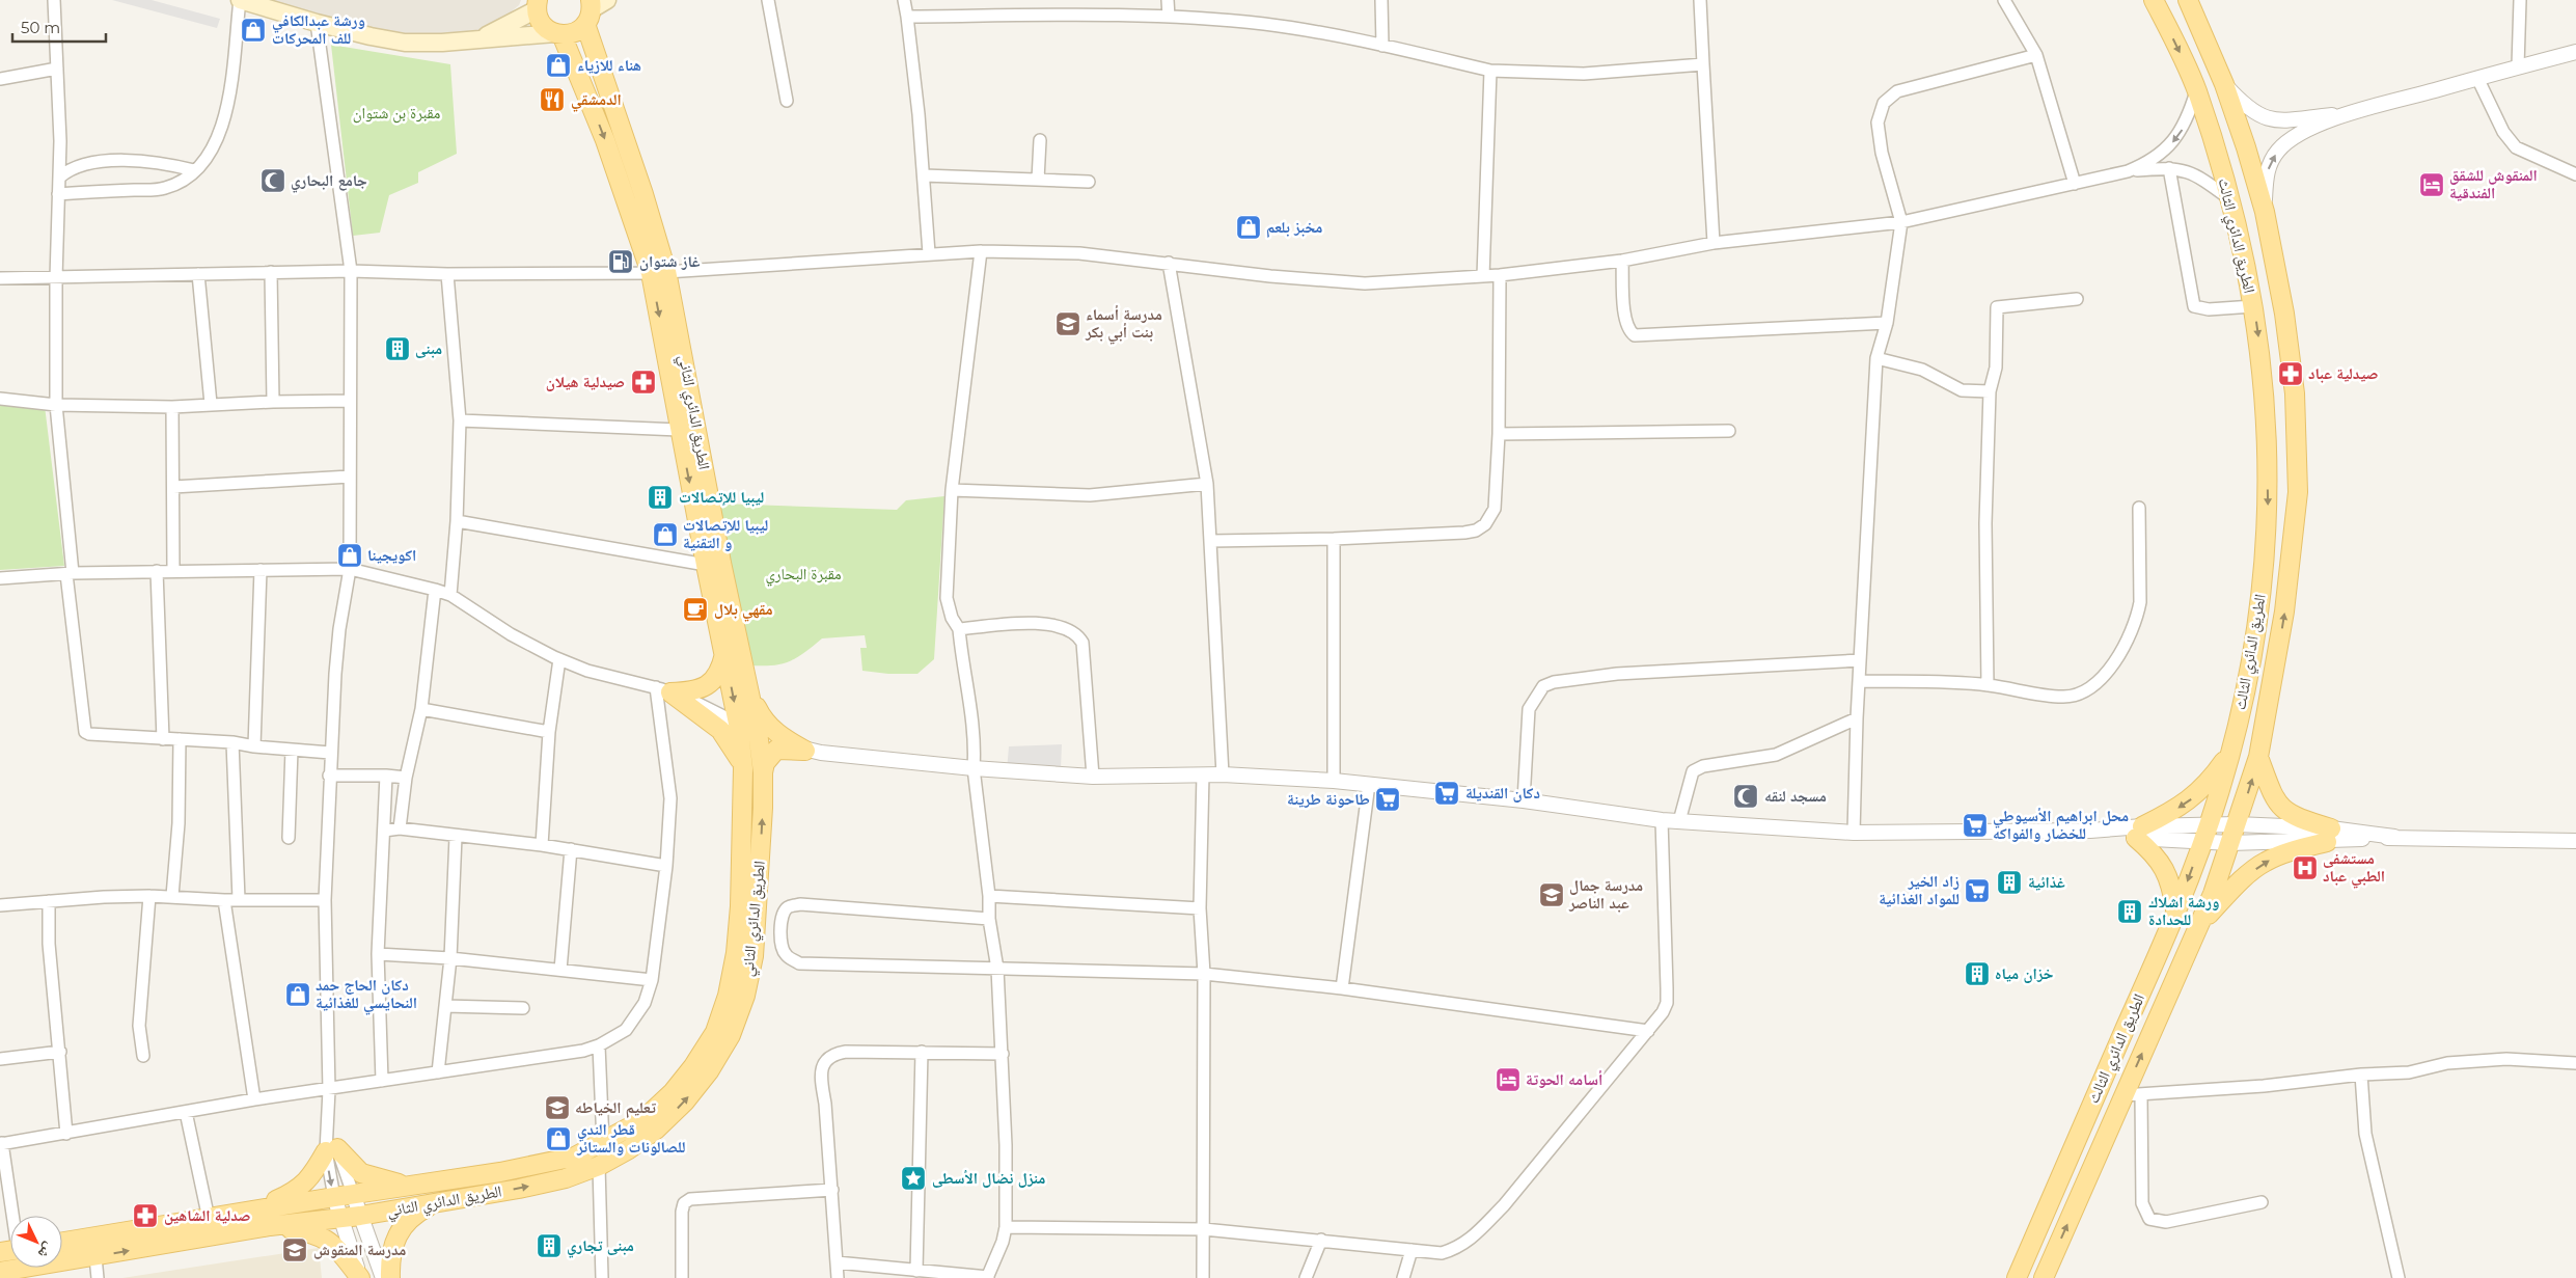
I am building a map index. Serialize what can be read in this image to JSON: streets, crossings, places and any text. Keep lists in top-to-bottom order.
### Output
{
  "streets": {
    "main road": ["الطريق الدائري الثالث", "الطريق الدائري الثاني"]
  },
  "parks": ["مقبرة بن شتوان", "مقبرة البحاري"],
  "places": {
    "shop": [
      "ورشة عبدالكافي للف المحركات",
      "هناء للازياء",
      "مخبز بلعم",
      "ليبيا للإتصالات و التقنية",
      "اكويجينا",
      "دكان الحاج حمد النحايسي للغذائية",
      "قطر الندي للصالونات والستائر"
    ],
    "restaurant": ["الدمشقي"],
    "mosque": ["جامع البحاري", "مسجد لنقه"],
    "hotel": ["المنقوش للشقق الفندقية", "أسامه الحوتة"],
    "fuel station": ["غاز شتوان"],
    "school or university": [
      "مدرسة أسماء بنت أبي بكر",
      "مدرسة جمال عبد الناصر",
      "تعليم الخياطه",
      "مدرسة المنقوش"
    ],
    "building": [
      "مبنى",
      "ليبيا للإتصالات",
      "غذائية",
      "ورشة اشلاك للحدادة",
      "خزان مياه",
      "مبنى تجاري"
    ],
    "pharmacy": ["صيدلية عباد", "صيدلية هيلان", "صدلية الشاهين"],
    "cafe": ["مقهي بلال"],
    "supermarket": [
      "دكان القنديلة",
      "طاحونة طرينة",
      "محل ابراهيم الأسيوطي للخضار والفواكه",
      "زاد الخير للمواد الغذائية"
    ],
    "hospital": ["مستشفى الطبي عباد"],
    "place": ["منزل نضال الأسطى"]
  },
  "scale_bar": "50 m",
  "north": "bottom right"
}
